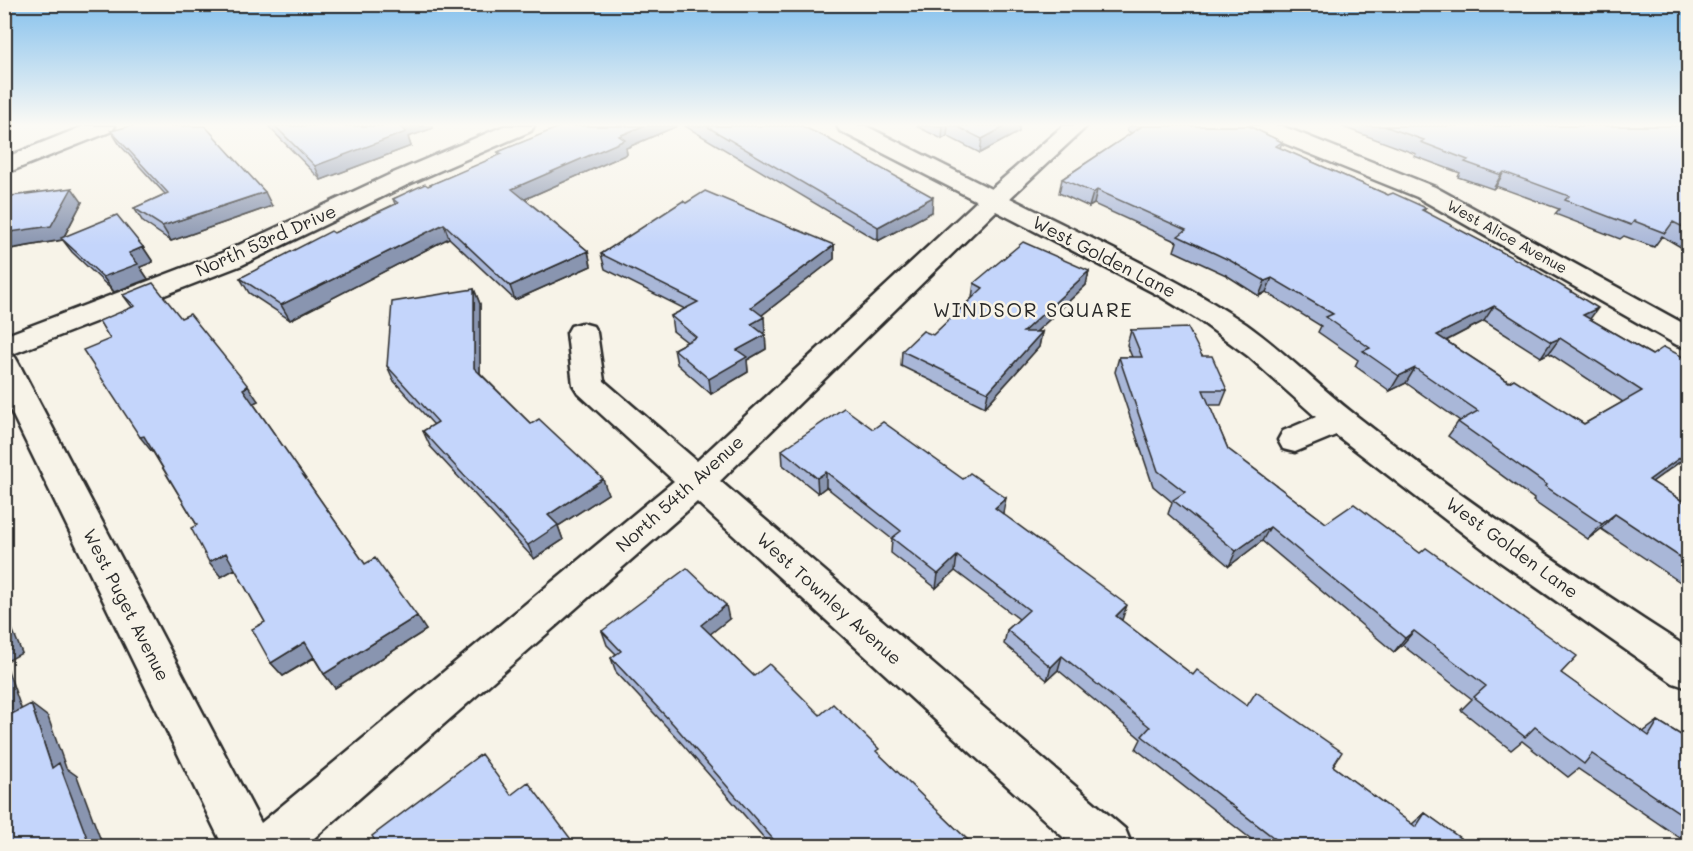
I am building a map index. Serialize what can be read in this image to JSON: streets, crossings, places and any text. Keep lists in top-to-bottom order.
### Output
{
  "streets": {
    "street": [
      "West Alice Avenue",
      "North 53rd Drive",
      "West Golden Lane",
      "North 54th Avenue",
      "West Townley Avenue",
      "West Puget Avenue"
    ]
  },
  "crossings": [
    ["West Golden Lane", "North 54th Avenue"],
    ["North 54th Avenue", "West Townley Avenue"]
  ],
  "districts": ["WINDSOR SQUARE"]
}
